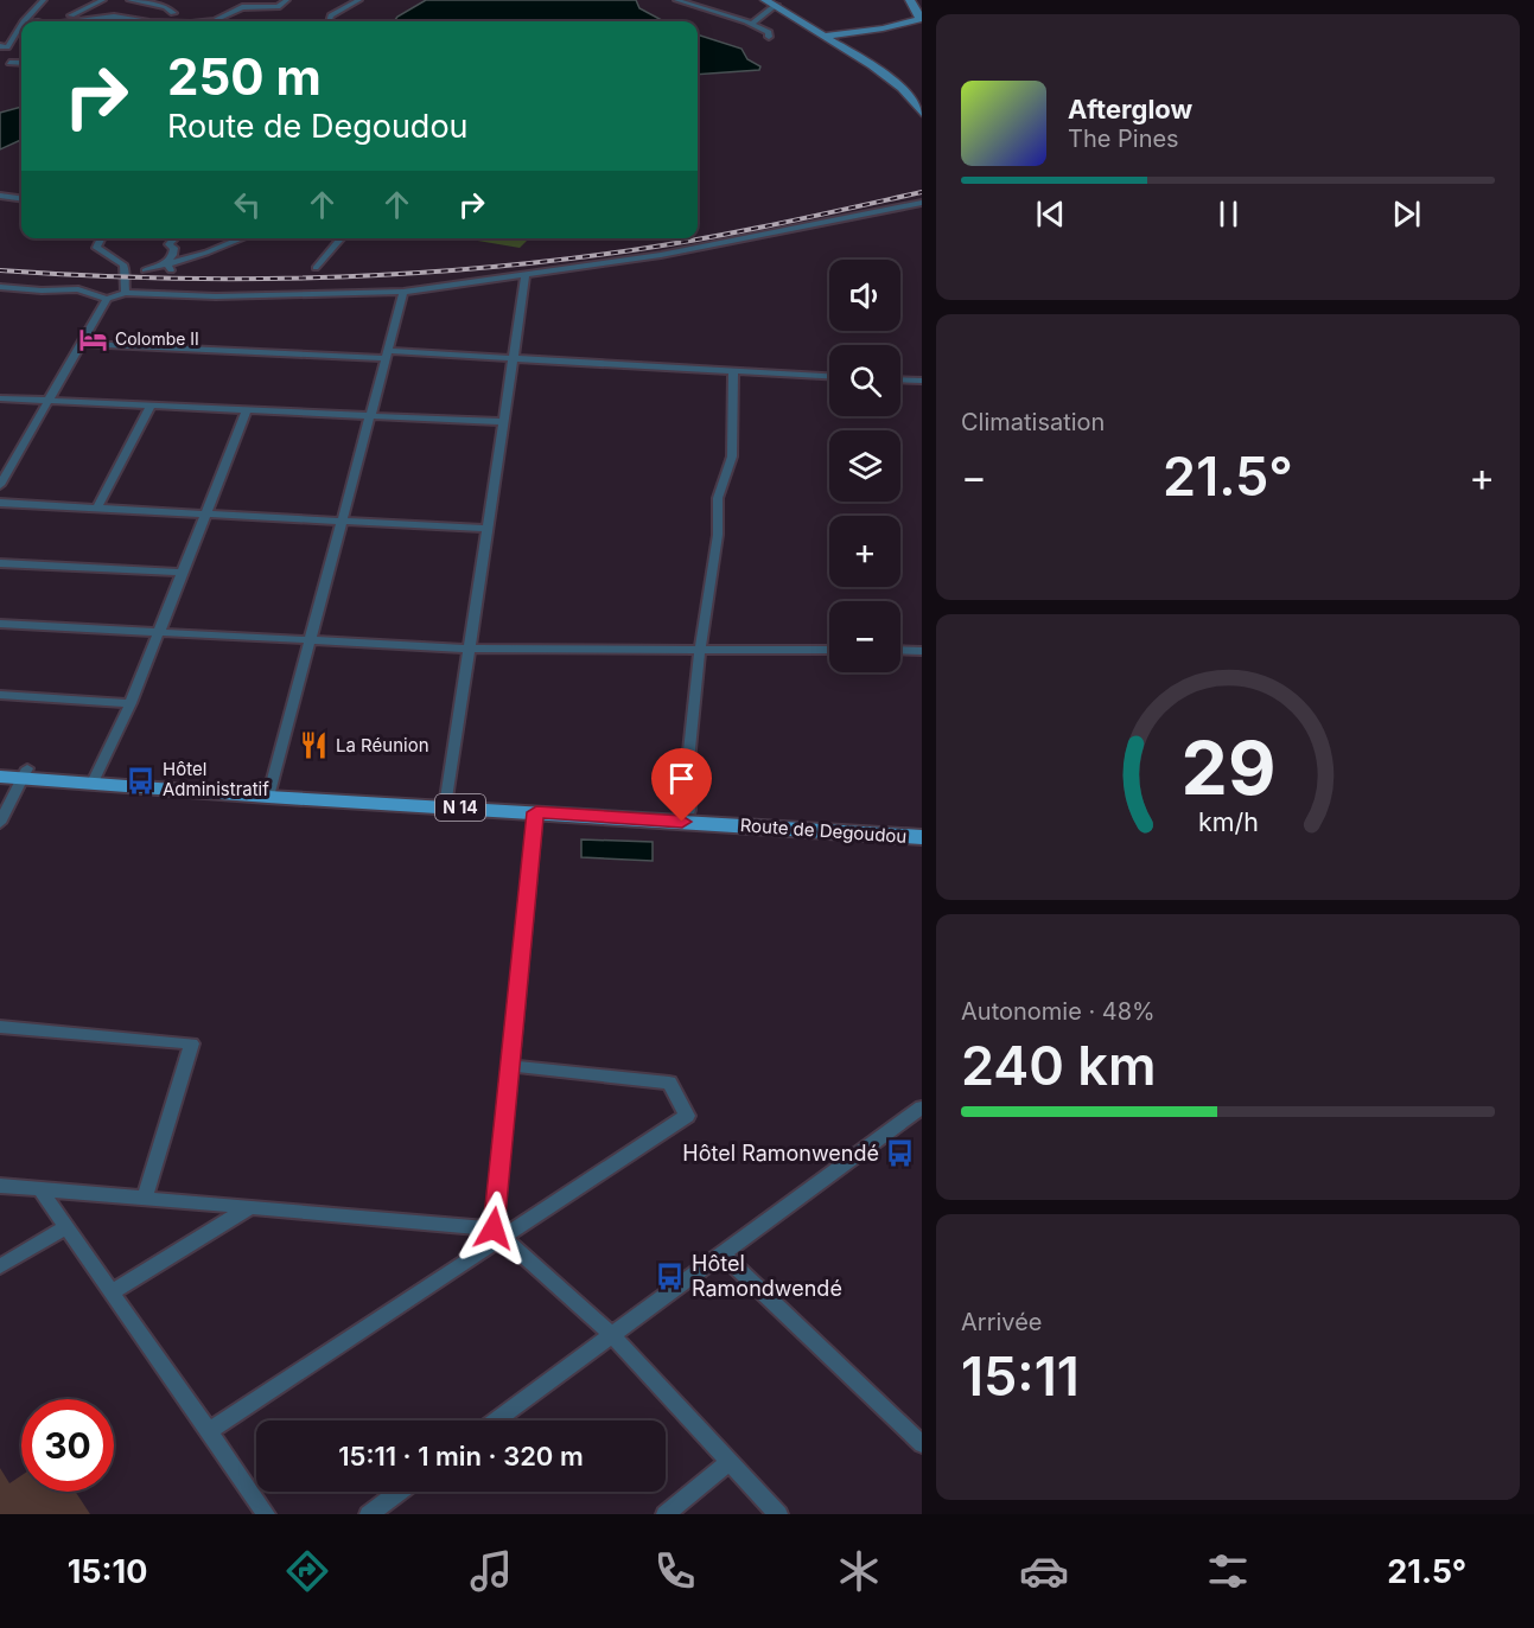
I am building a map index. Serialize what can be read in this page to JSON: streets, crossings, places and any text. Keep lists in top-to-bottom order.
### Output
{
  "streets": {
    "main road": ["N 14", "Route de Degoudou"]
  },
  "places": {
    "hotel": ["Colombe II"],
    "restaurant": ["La Réunion"],
    "bus stop": ["Hôtel Administratif", "Hôtel Ramonwendé", "Hôtel Ramondwendé"]
  },
  "page": {
    "turn": ["250 m", "Route de Degoudou"],
    "song": ["Afterglow", "The Pines"],
    "map_buttons": ["+", "−"],
    "tile": [
      "Climatisation",
      ["Autonomie · 48%", "240 km"],
      ["Arrivée", "15:11"]
    ],
    "heat": ["−", "21.5°", "+"],
    "limit": "30",
    "trip": "15:11 · 1 min · 320 m",
    "tabs": ["15:10", "21.5°"],
    "gauge": ["29", "km/h"]
  }
}
